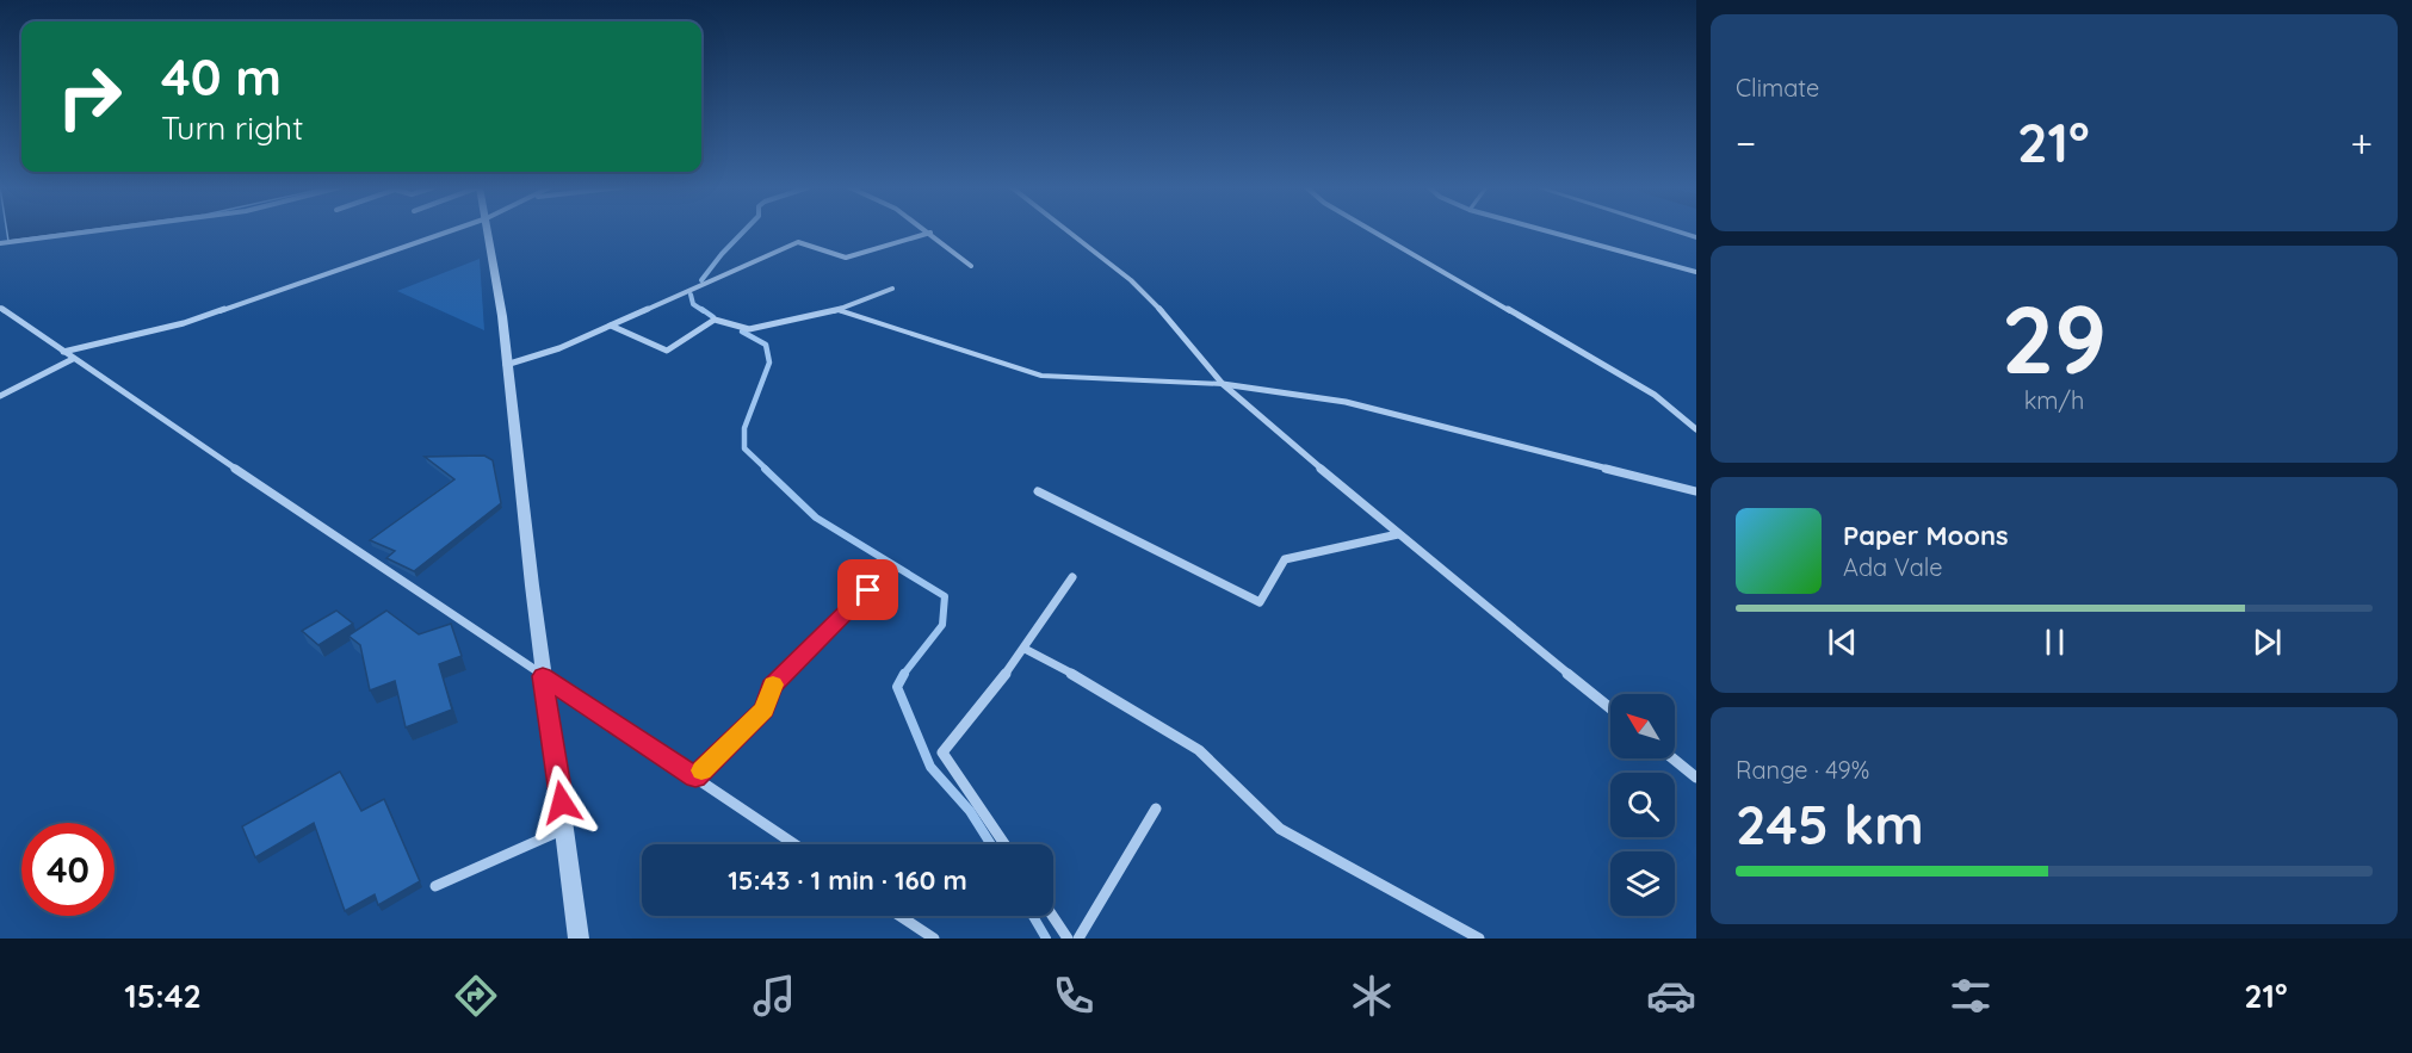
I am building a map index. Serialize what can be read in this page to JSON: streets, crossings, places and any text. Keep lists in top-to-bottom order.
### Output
{
  "north": "top left",
  "page": {
    "tile": [
      "Climate",
      ["29", "km/h"],
      ["Range · 49%", "245 km"]
    ],
    "turn": ["40 m", "Turn right"],
    "heat": ["−", "21°", "+"],
    "song": ["Paper Moons", "Ada Vale"],
    "limit": "40",
    "trip": "15:43 · 1 min · 160 m",
    "tabs": ["15:42", "21°"]
  }
}
